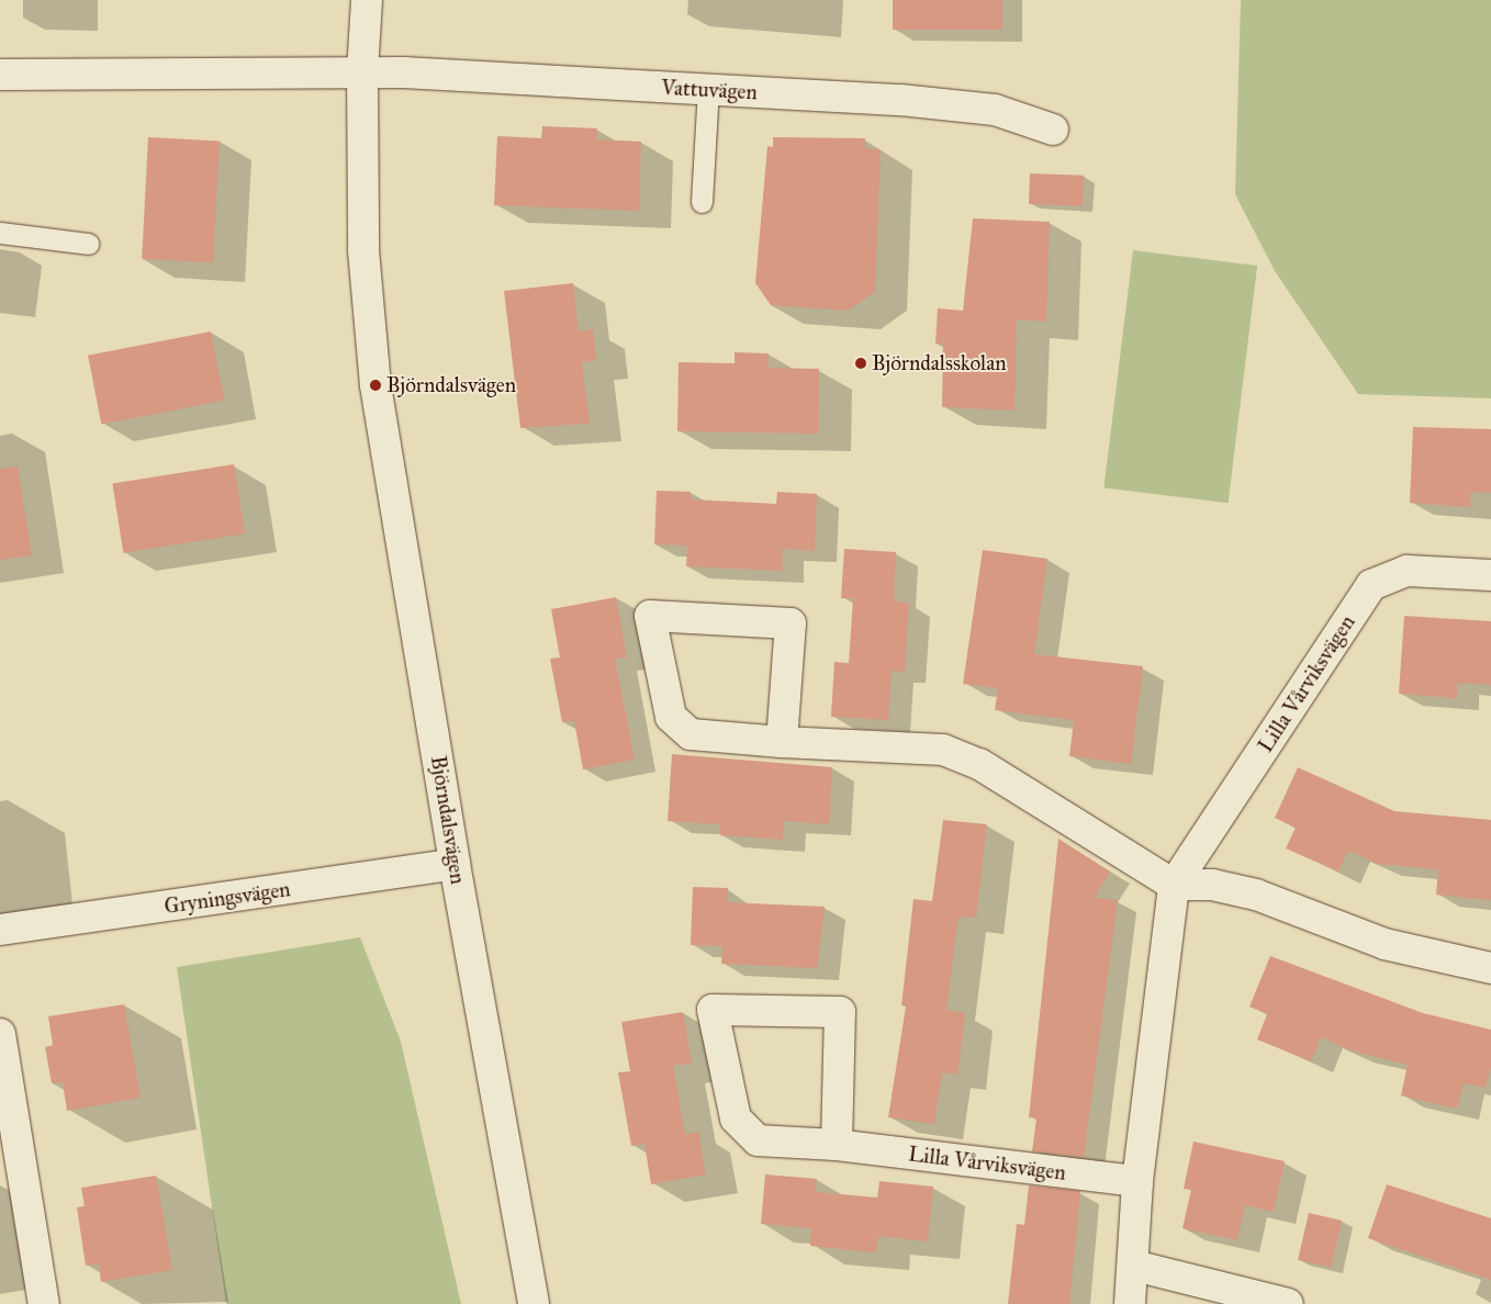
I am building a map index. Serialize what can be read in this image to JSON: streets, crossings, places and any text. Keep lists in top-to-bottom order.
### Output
{
  "streets": {
    "street": [
      "Vattuvägen",
      "Lilla Vårviksvägen",
      "Björndalsvägen",
      "Gryningsvägen"
    ]
  },
  "crossings": [
    ["Vattuvägen", "Björndalsvägen"],
    ["Björndalsvägen", "Gryningsvägen"]
  ],
  "places": ["Björndalsskolan", "Björndalsvägen"]
}
